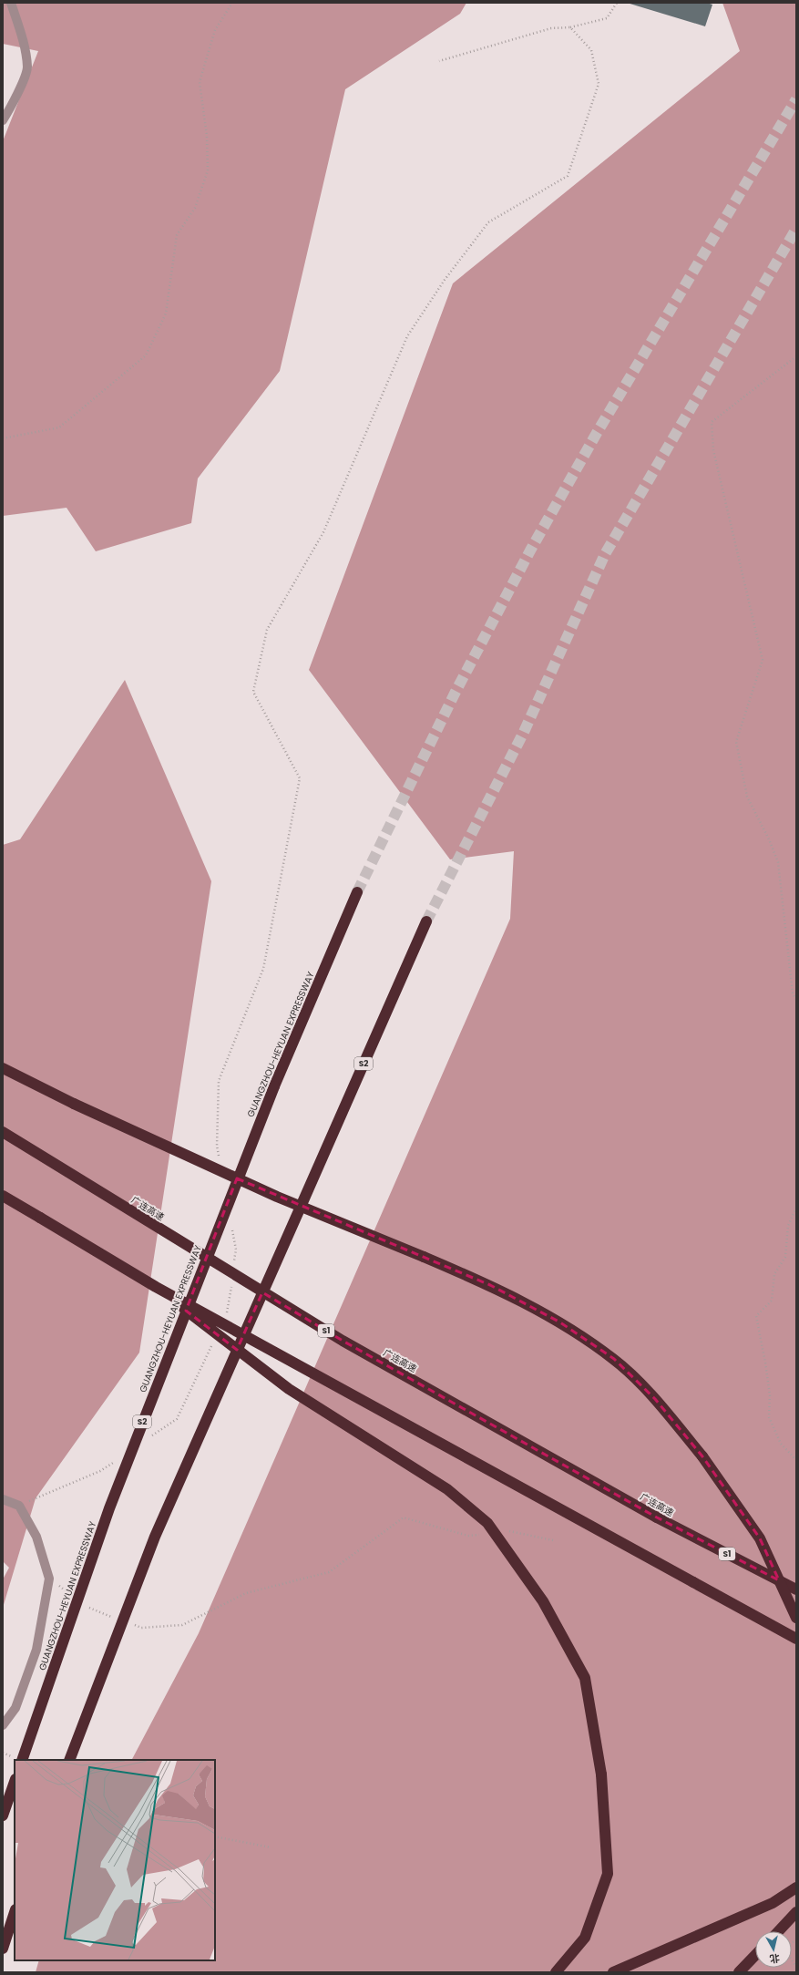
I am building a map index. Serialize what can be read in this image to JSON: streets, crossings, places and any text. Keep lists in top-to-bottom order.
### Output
{
  "streets": {
    "highway": [
      "GUANGZHOU-HEYUAN EXPRESSWAY",
      "S2",
      "广连高速",
      "S1"
    ]
  },
  "north": "bottom"
}
